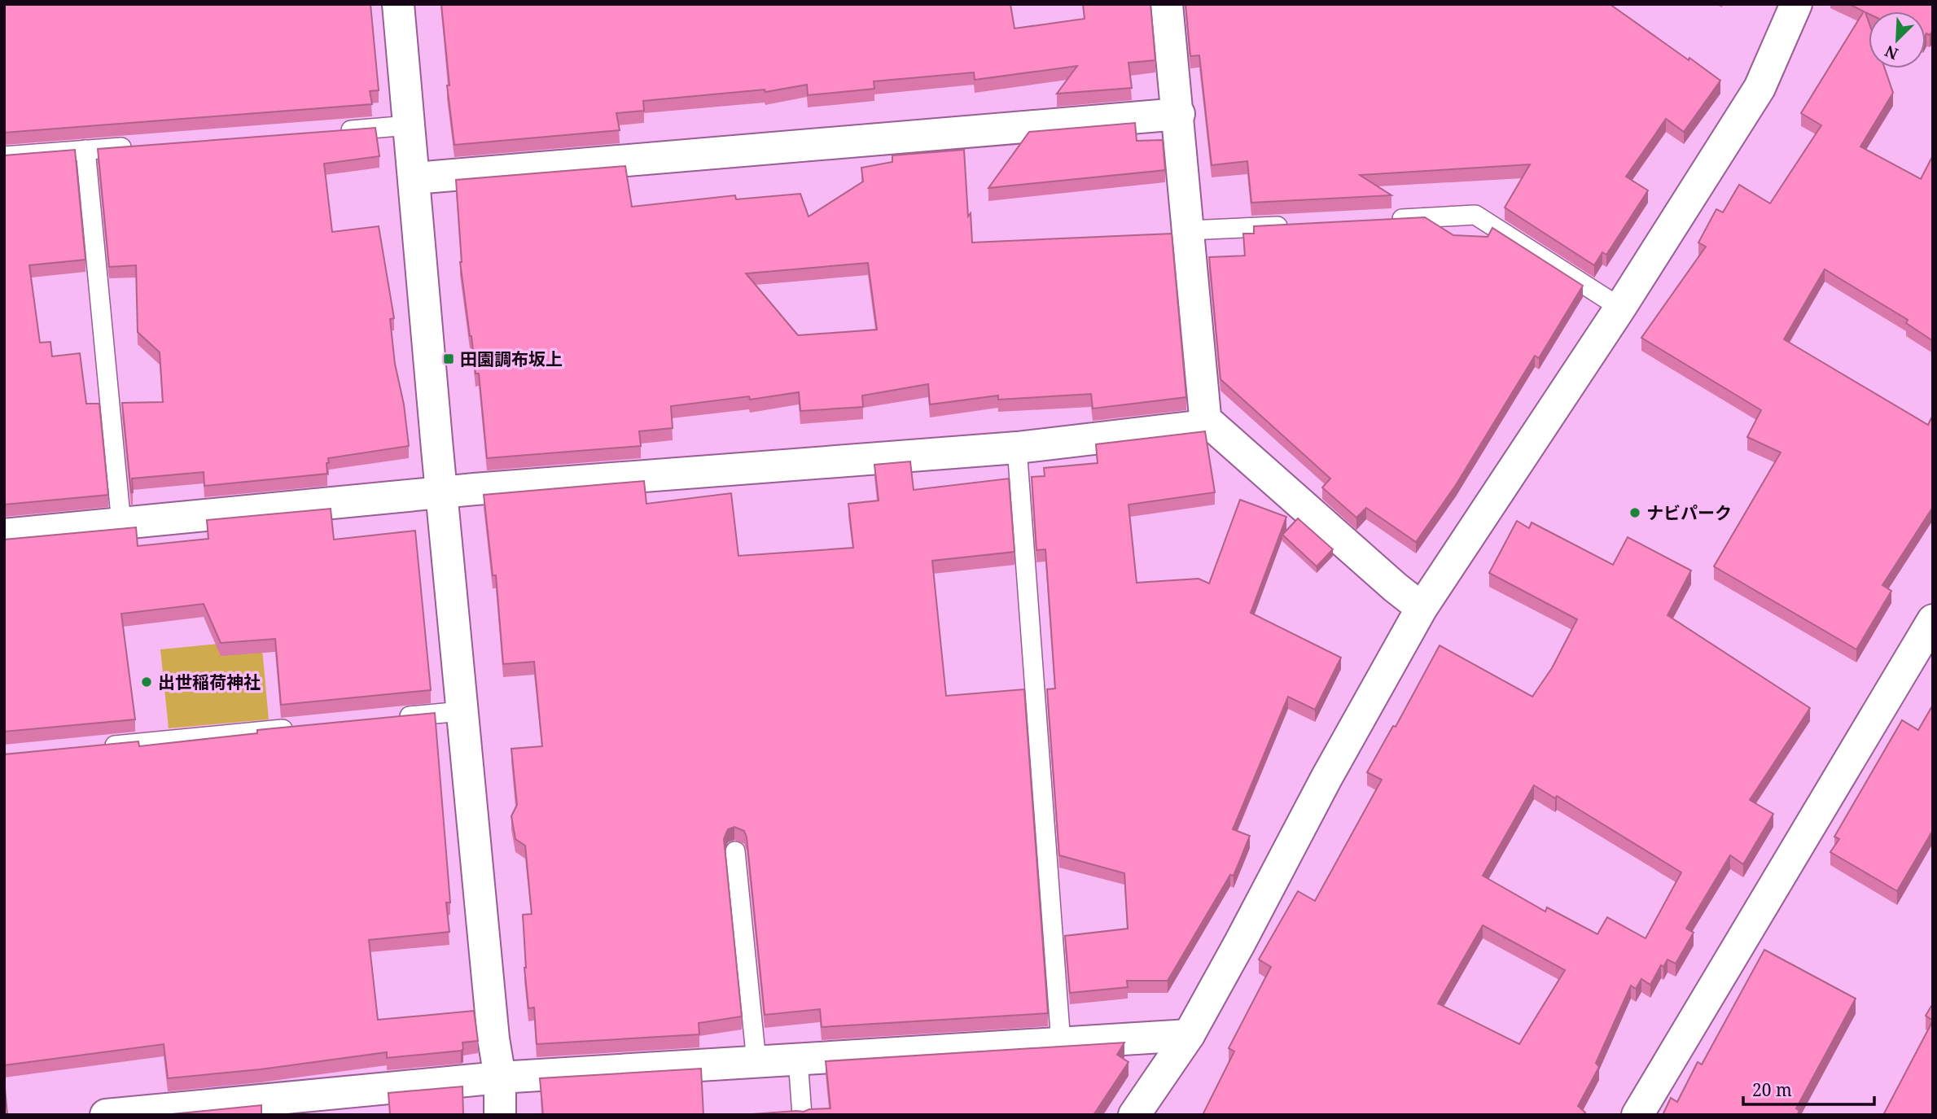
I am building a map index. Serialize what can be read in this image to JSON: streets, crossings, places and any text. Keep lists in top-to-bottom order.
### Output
{
  "places": {
    "transit": ["田園調布坂上"],
    "other": ["ナビパーク", "出世稲荷神社"]
  },
  "scale_bar": "20 m",
  "north": "bottom left"
}
